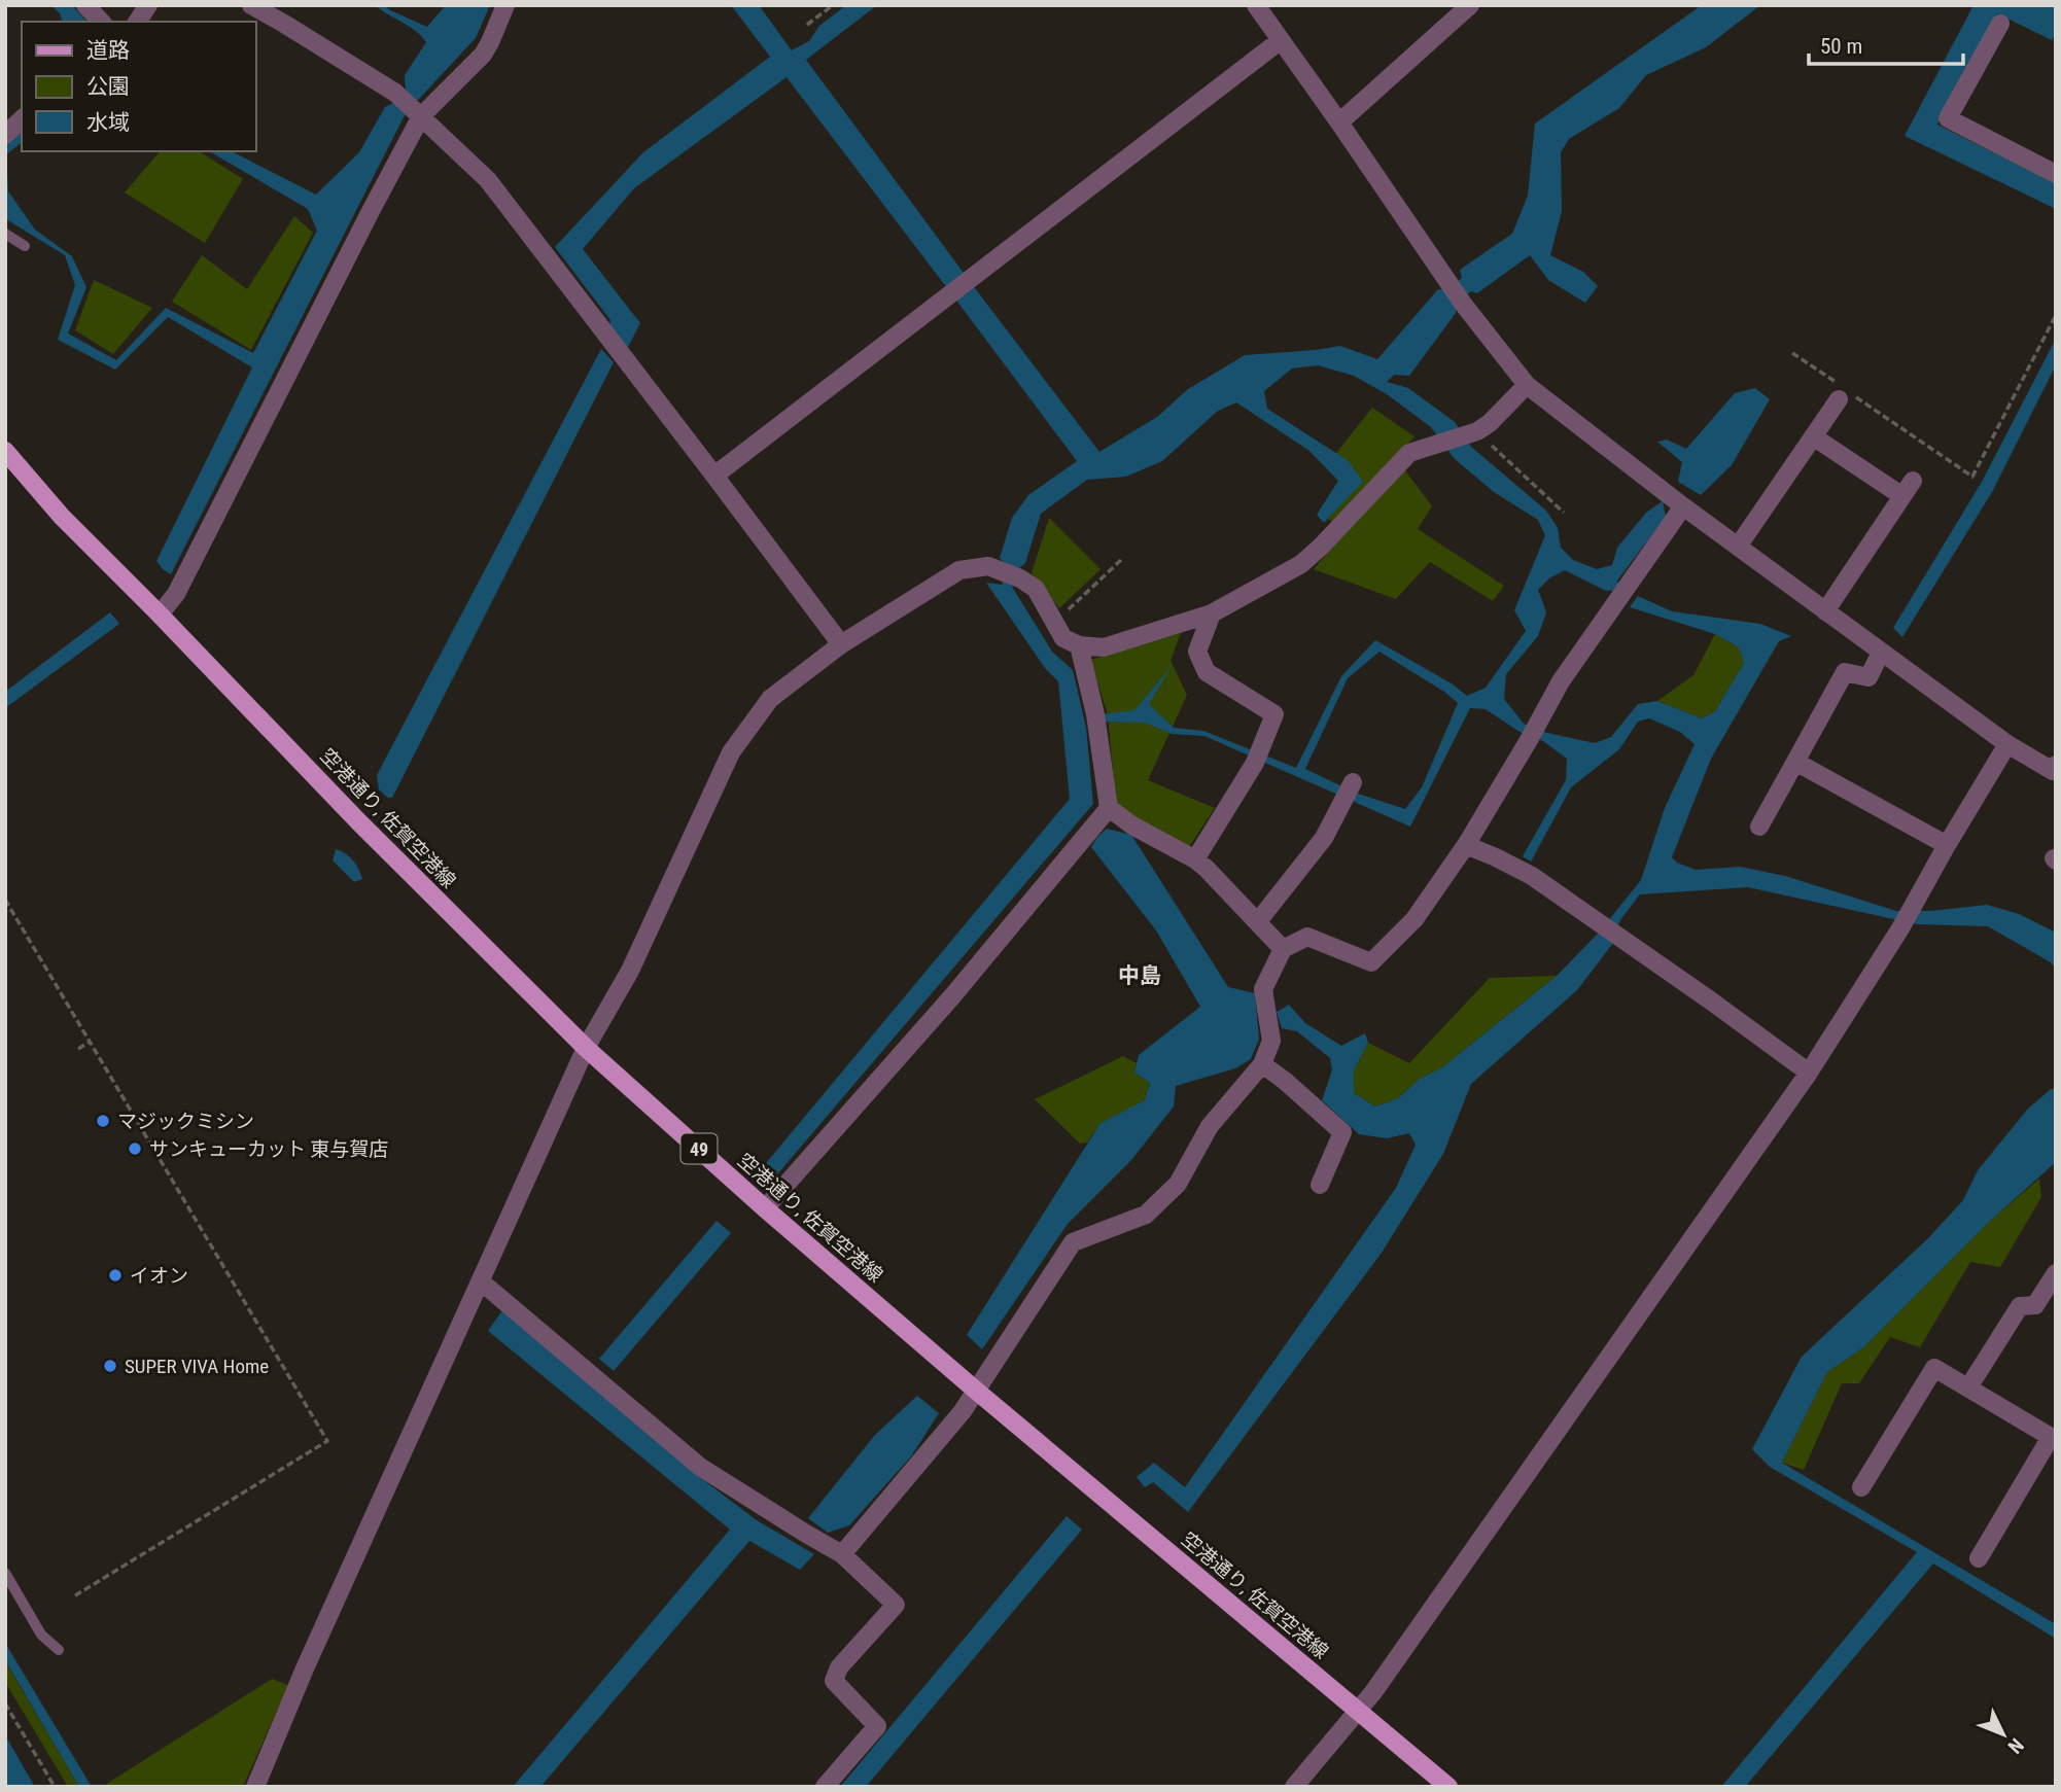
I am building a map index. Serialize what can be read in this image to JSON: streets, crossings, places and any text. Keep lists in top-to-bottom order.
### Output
{
  "streets": {
    "main road": ["空港通り, 佐賀空港線", "49"]
  },
  "districts": ["中島"],
  "places": [
    "マジックミシン",
    "サンキューカット 東与賀店",
    "イオン",
    "SUPER VIVA Home"
  ],
  "legend": ["道路", "公園", "水域"],
  "scale_bar": "50 m",
  "north": "bottom right"
}
